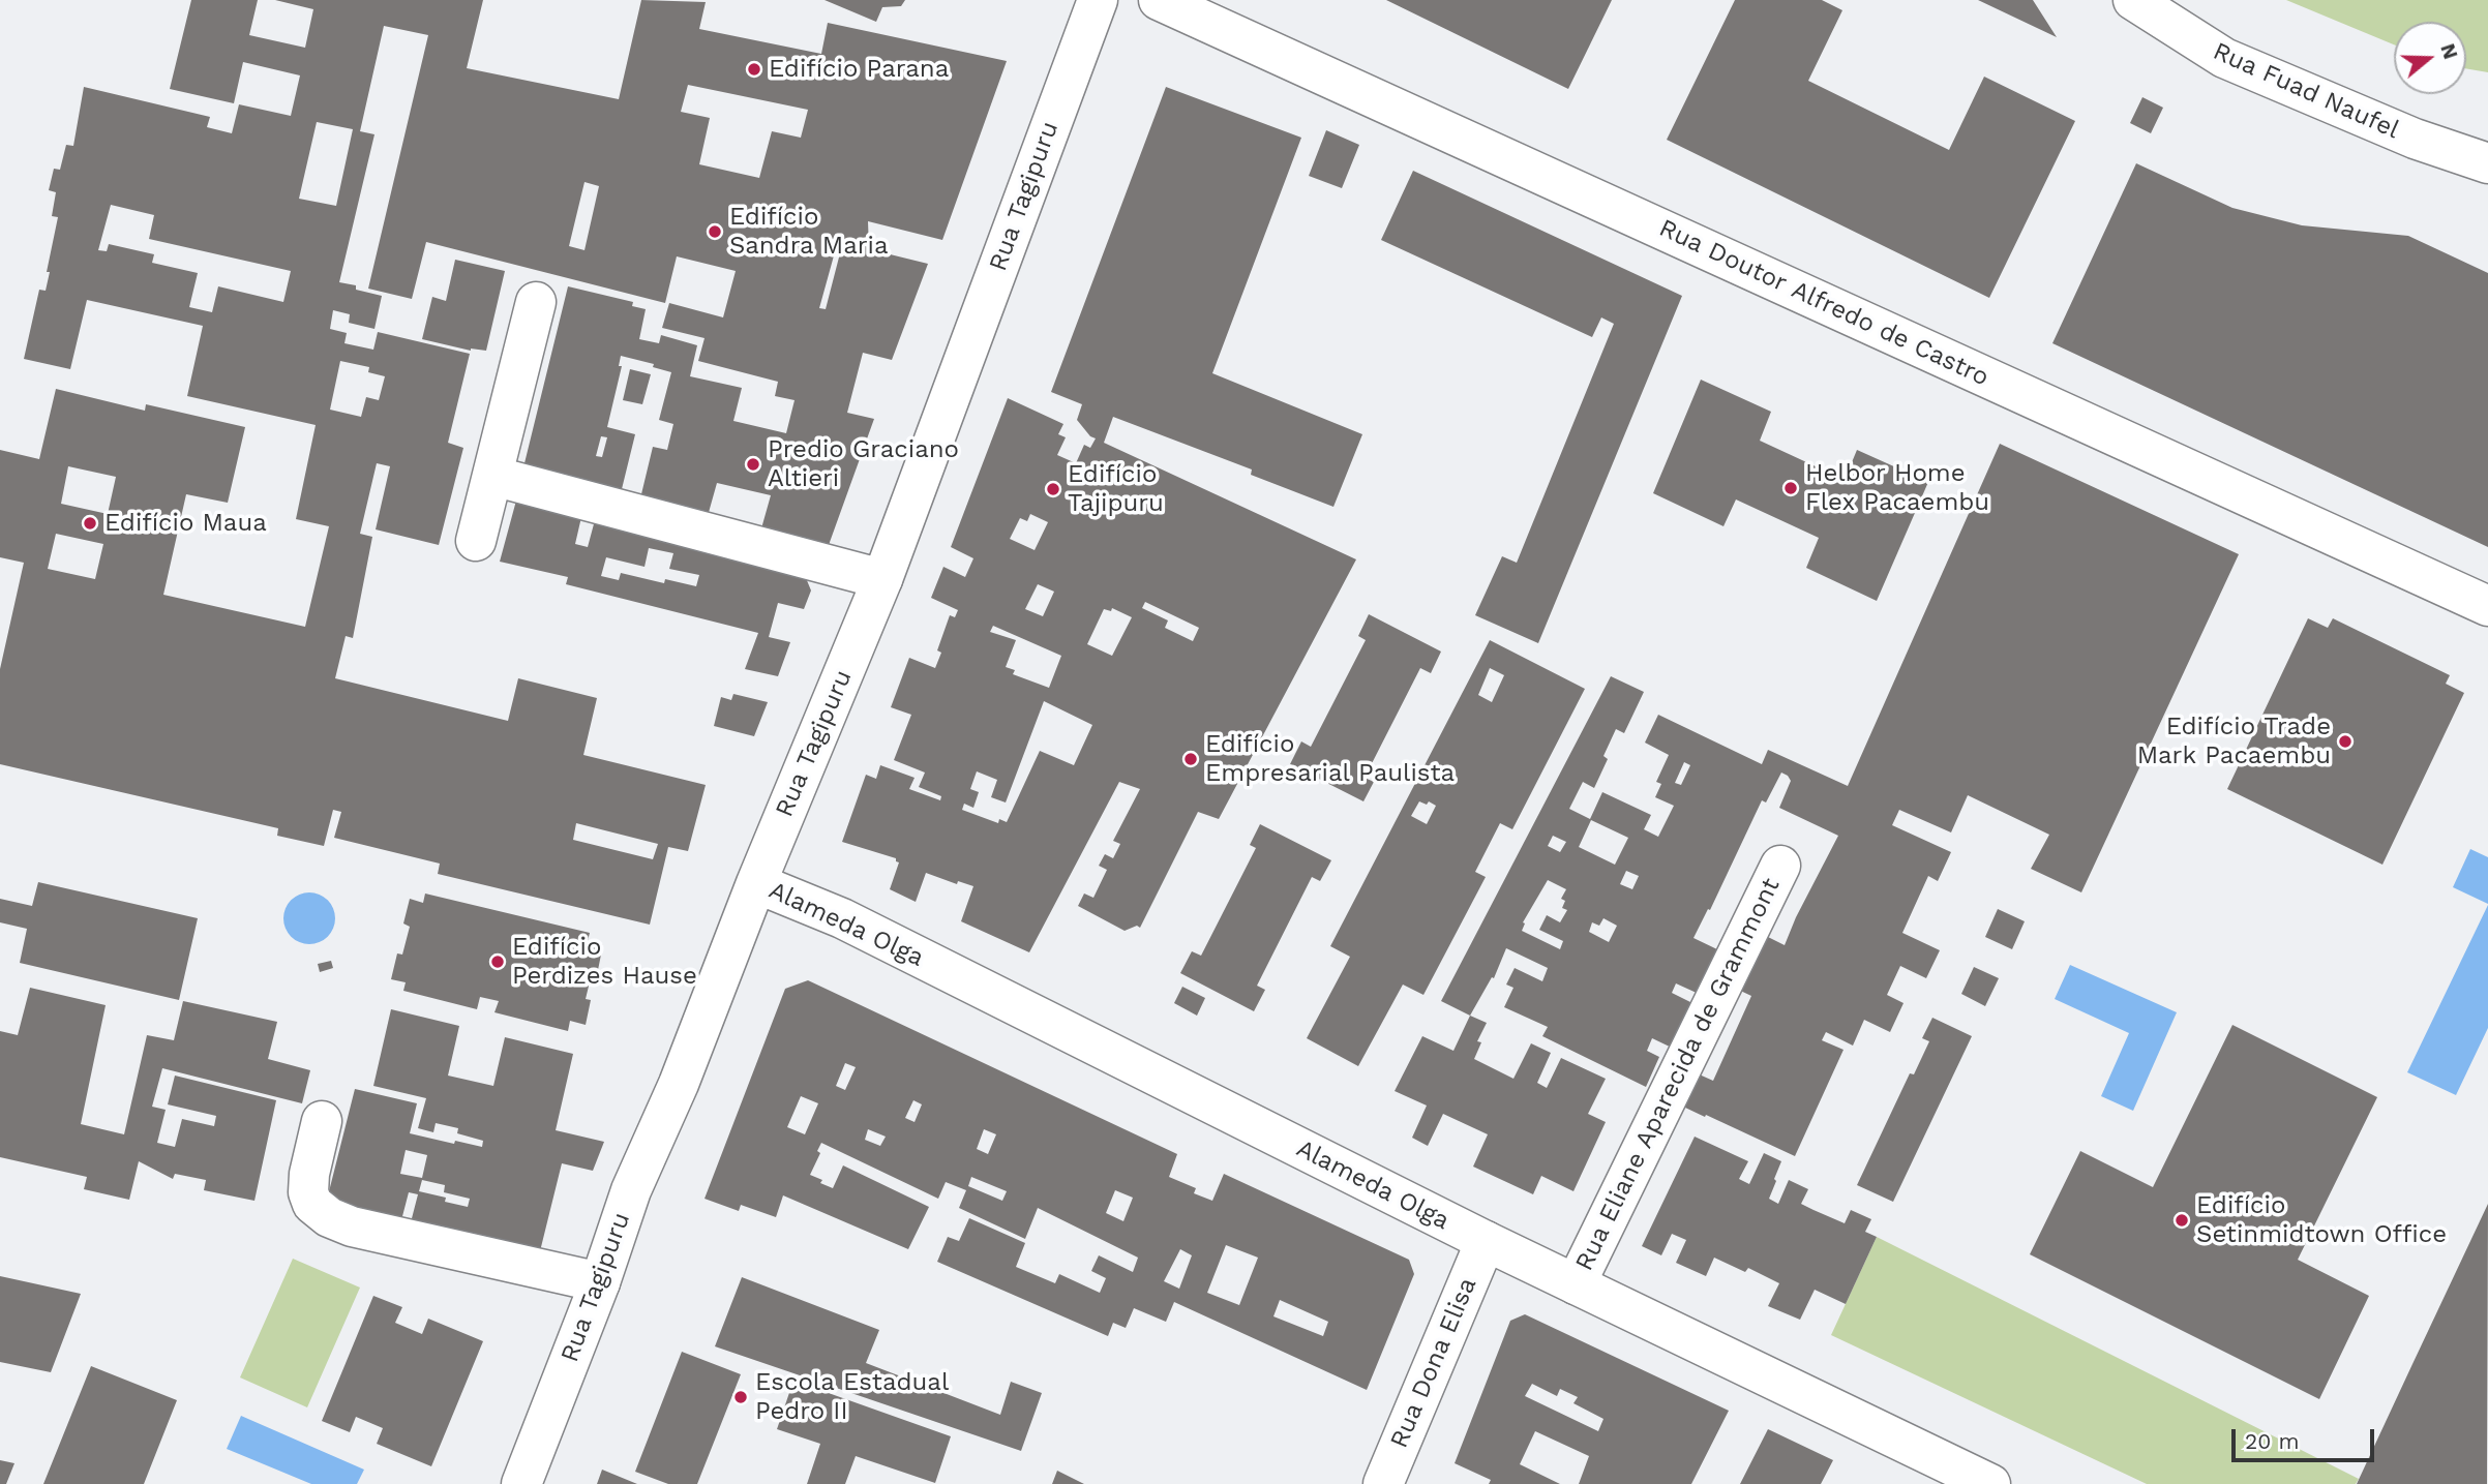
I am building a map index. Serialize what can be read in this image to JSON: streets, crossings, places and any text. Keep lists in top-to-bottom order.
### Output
{
  "streets": {
    "street": [
      "Rua Fuad Naufel",
      "Rua Tagipuru",
      "Rua Doutor Alfredo de Castro",
      "Alameda Olga",
      "Rua Eliane Aparecida de Grammont",
      "Rua Dona Elisa"
    ]
  },
  "crossings": [
    ["Rua Tagipuru", "Alameda Olga"],
    ["Alameda Olga", "Rua Eliane Aparecida de Grammont"],
    ["Alameda Olga", "Rua Dona Elisa"]
  ],
  "places": [
    "Edifício Parana",
    "Edifício Sandra Maria",
    "Predio Graciano Altieri",
    "Helbor Home Flex Pacaembu",
    "Edifício Tajipuru",
    "Edifício Maua",
    "Edifício Trade Mark Pacaembu",
    "Edifício Empresarial Paulista",
    "Edifício Perdizes Hause",
    "Edifício Setinmidtown Office",
    "Escola Estadual Pedro II"
  ],
  "scale_bar": "20 m",
  "north": "right"
}
